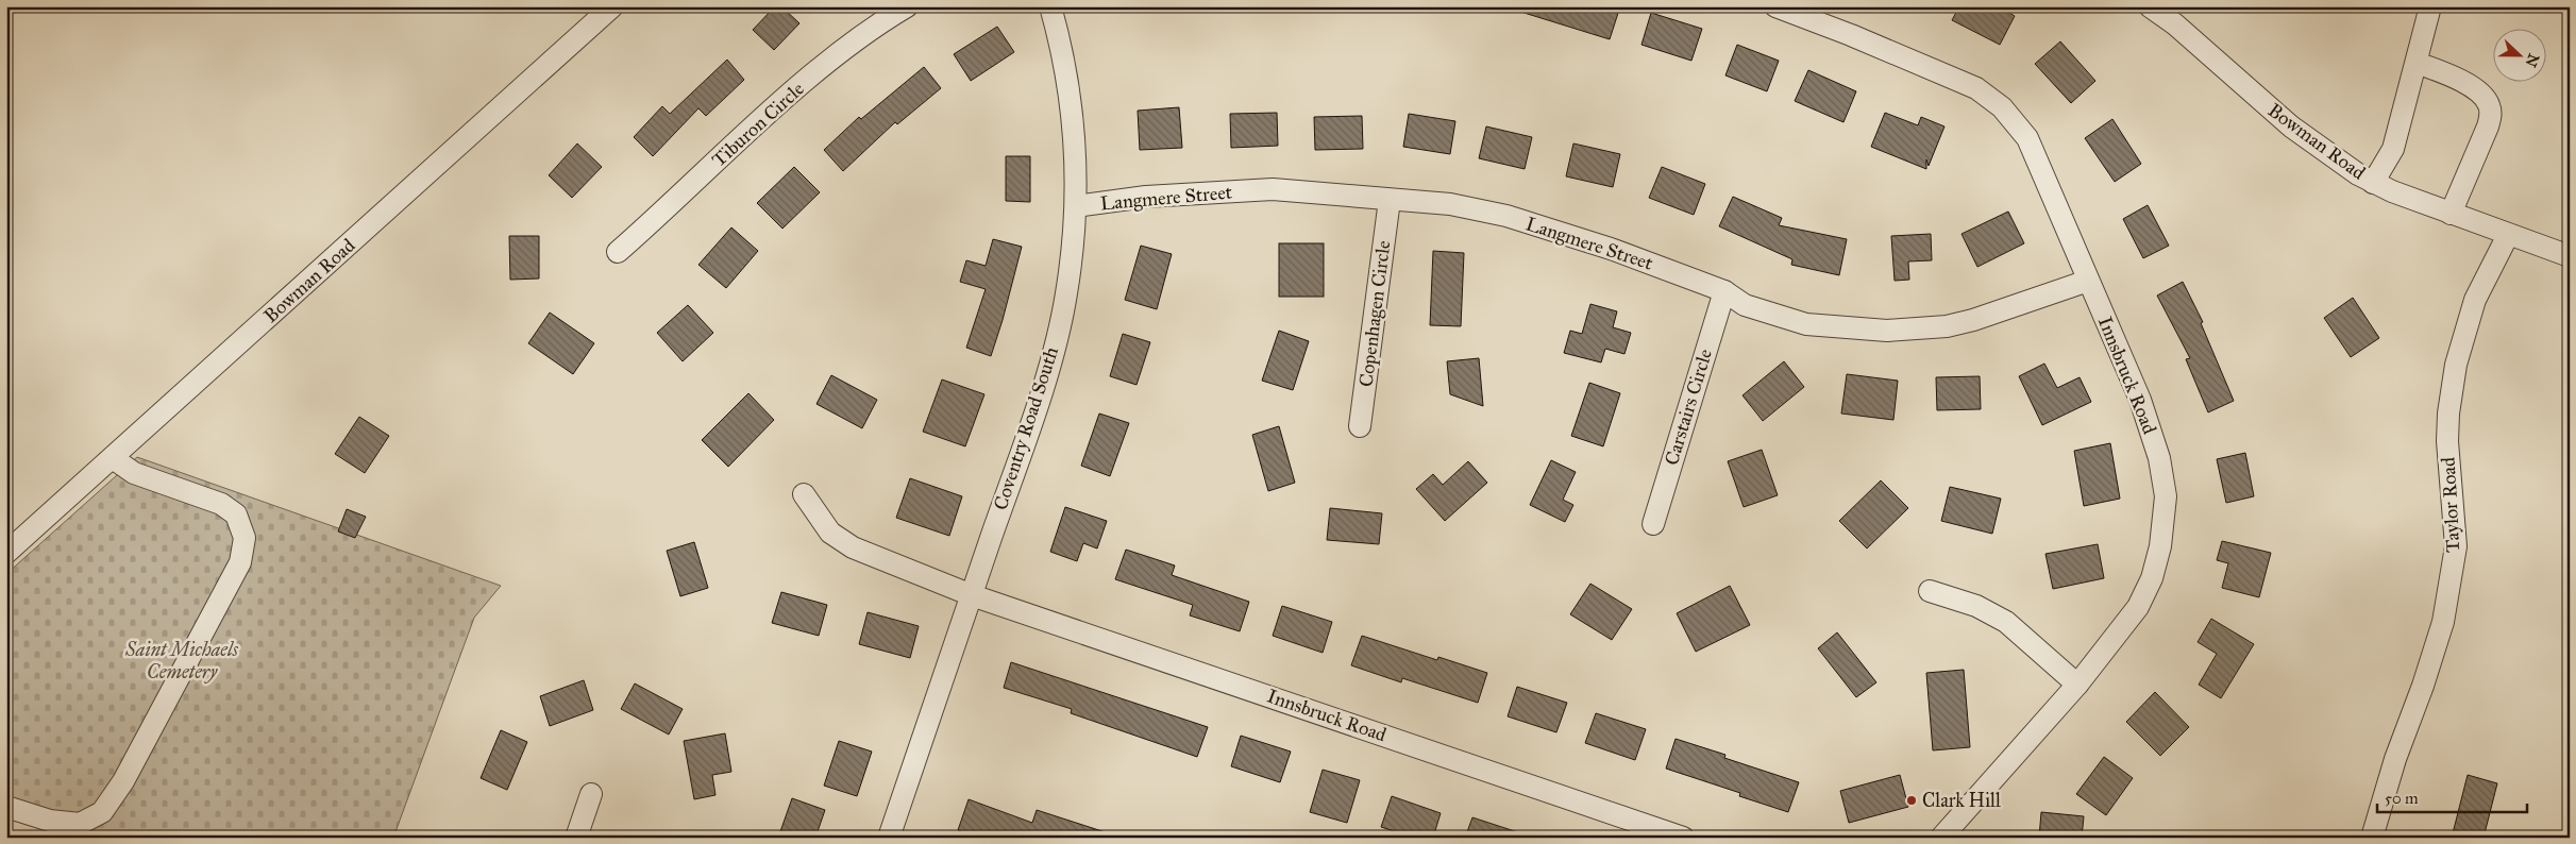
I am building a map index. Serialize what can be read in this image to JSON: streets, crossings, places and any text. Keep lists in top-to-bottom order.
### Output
{
  "streets": {
    "street": [
      "Tiburon Circle",
      "Bowman Road",
      "Langmere Street",
      "Copenhagen Circle",
      "Innsbruck Road",
      "Carstairs Circle",
      "Coventry Road South",
      "Taylor Road"
    ]
  },
  "crossings": [
    ["Bowman Road", "Taylor Road"],
    ["Langmere Street", "Copenhagen Circle"],
    ["Langmere Street", "Innsbruck Road"],
    ["Langmere Street", "Carstairs Circle"],
    ["Langmere Street", "Coventry Road South"],
    ["Innsbruck Road", "Coventry Road South"]
  ],
  "parks": ["Saint Michaels Cemetery"],
  "places": ["Clark Hill"],
  "scale_bar": "50 m",
  "north": "right"
}
